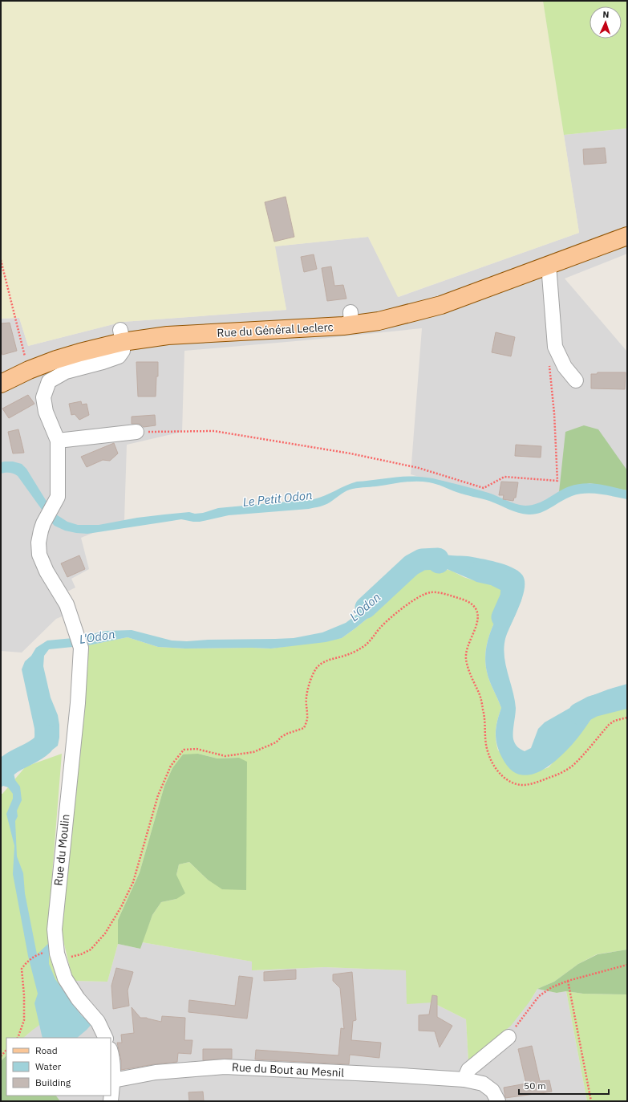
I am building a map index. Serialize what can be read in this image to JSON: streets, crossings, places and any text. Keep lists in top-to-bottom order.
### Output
{
  "streets": {
    "main road": ["Rue du Général Leclerc"],
    "street": ["Rue du Moulin", "Rue du Bout au Mesnil"]
  },
  "water": ["Le Petit Odon", "L'Odon"],
  "legend": ["Road", "Water", "Building"],
  "scale_bar": "50 m",
  "north": "top"
}
